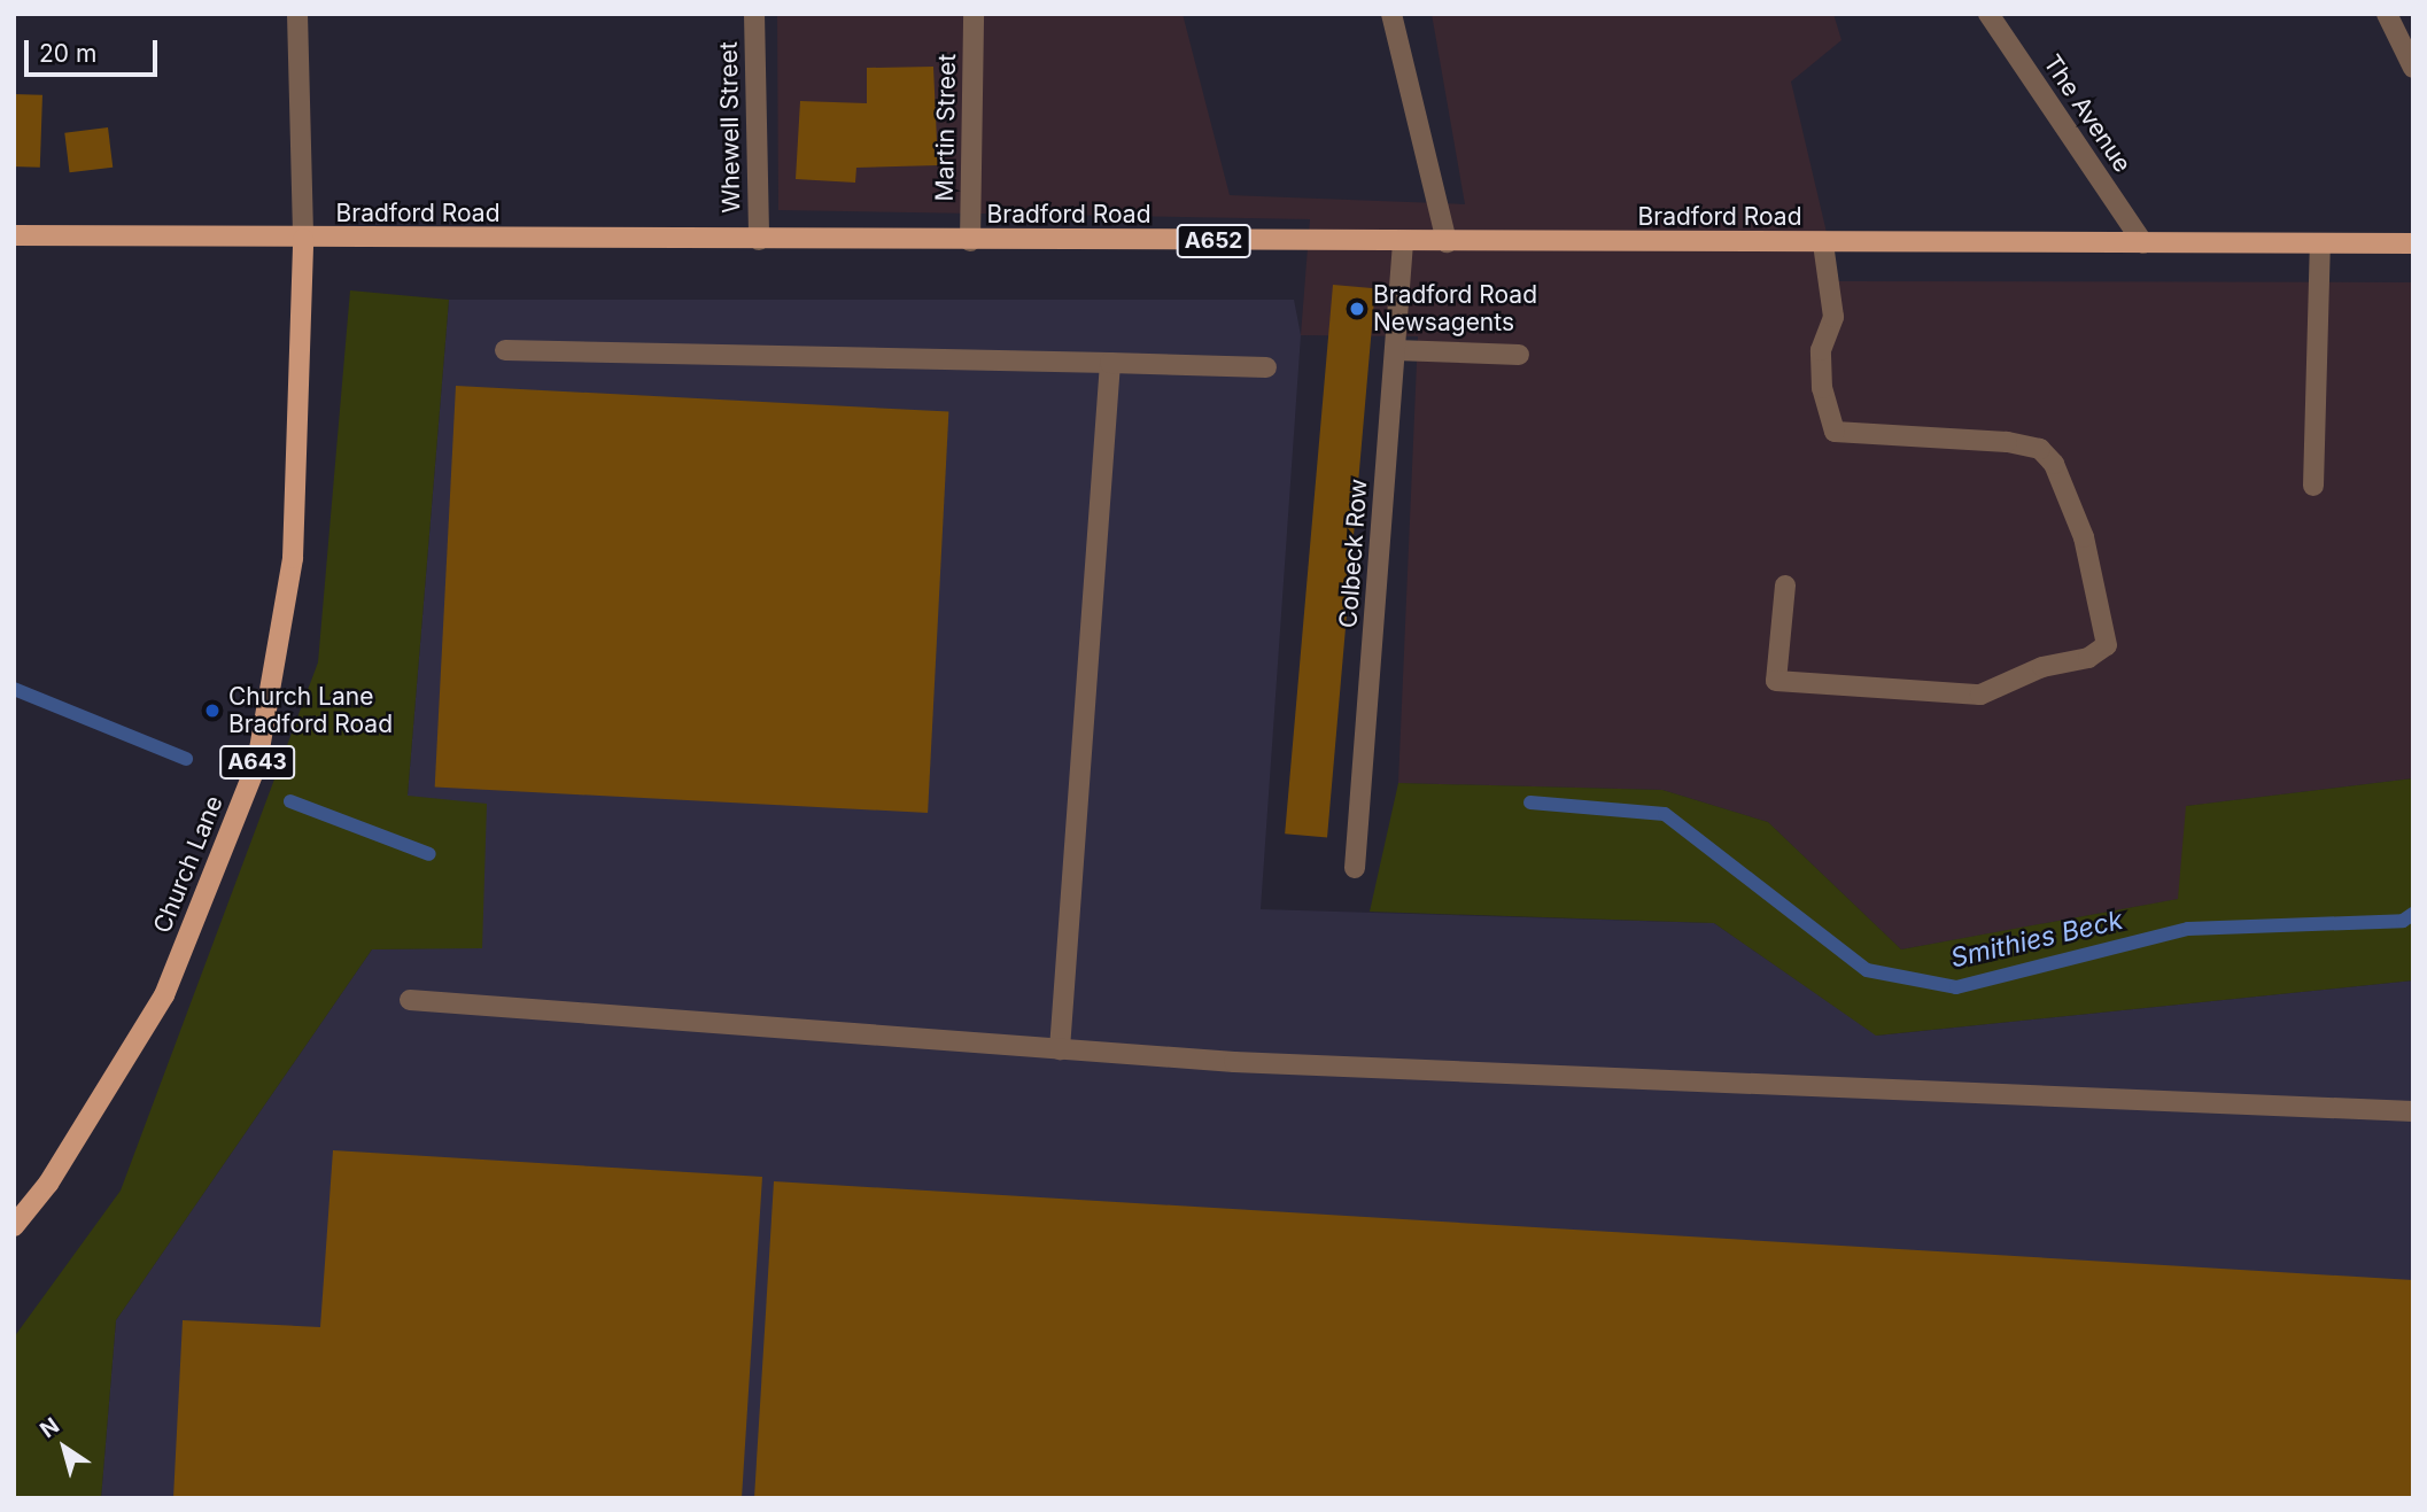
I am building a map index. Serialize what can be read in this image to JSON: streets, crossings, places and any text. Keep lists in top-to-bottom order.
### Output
{
  "streets": {
    "main road": [
      "Bradford Road",
      "A652",
      "A643",
      "Church Lane"
    ],
    "street": [
      "The Avenue",
      "Whewell Street",
      "Martin Street",
      "Colbeck Row"
    ]
  },
  "crossings": [
    ["The Avenue", "Bradford Road"],
    ["Whewell Street", "Bradford Road"],
    ["Martin Street", "Bradford Road"],
    ["Bradford Road", "Colbeck Row"],
    ["Bradford Road", "Church Lane"]
  ],
  "water": ["Smithies Beck"],
  "places": ["Bradford Road Newsagents", "Church Lane Bradford Road"],
  "scale_bar": "20 m",
  "north": "top left"
}
